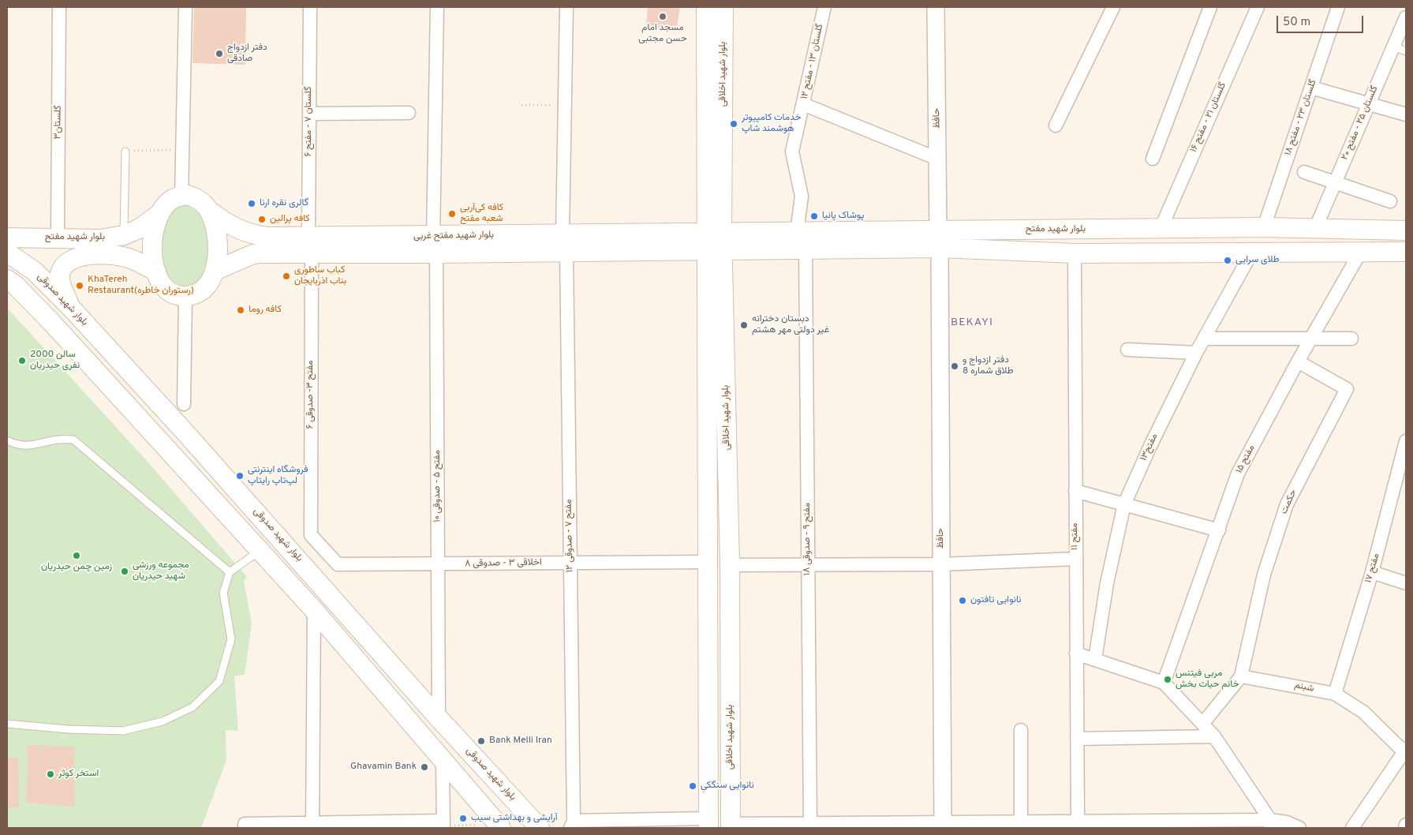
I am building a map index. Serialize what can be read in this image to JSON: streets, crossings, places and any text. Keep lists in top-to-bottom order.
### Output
{
  "streets": {
    "main road": [
      "بلوار شهید اخلاقی",
      "بلوار شهید مفتح",
      "بلوار شهید مفتح غربی",
      "بلوار شهید صدوقی"
    ],
    "street": [
      "گلستان ۱۳ - مفتح ۱۲",
      "گلستان ۲۱ - مفتح ۱۶",
      "گلستان ۲۳ - مفتح ۱۸",
      "حافظ",
      "گلستان ۷ - مفتح ۶",
      "گلستان۳",
      "گلستان ۲۵ - مفتح ۲۰",
      "مفتح ۳- صدوقی ۶",
      "مفتح۱۳",
      "مفتح ۱۵",
      "مفتح ۵ - صدوقی ۱۰",
      "حکمت",
      "مفتح ۷ - صدوقی ۱۲",
      "مفتح ۱۱",
      "مفتح ۹ - صدوقی ۱۸",
      "اخلاقی ۳ - صدوقی ۸",
      "مفتح ۱۷",
      "شبنم"
    ]
  },
  "crossings": [
    ["گلستان ۱۳ - مفتح ۱۲", "بلوار شهید مفتح"],
    ["بلوار شهید اخلاقی", "بلوار شهید مفتح"],
    ["بلوار شهید اخلاقی", "بلوار شهید مفتح غربی"],
    ["بلوار شهید اخلاقی", "اخلاقی ۳ - صدوقی ۸"],
    ["گلستان ۲۱ - مفتح ۱۶", "بلوار شهید مفتح"],
    ["گلستان ۲۳ - مفتح ۱۸", "بلوار شهید مفتح"],
    ["حافظ", "بلوار شهید مفتح"],
    ["گلستان ۷ - مفتح ۶", "بلوار شهید مفتح غربی"],
    ["گلستان ۷ - مفتح ۶", "مفتح ۳- صدوقی ۶"],
    ["گلستان۳", "بلوار شهید مفتح"],
    ["گلستان ۲۵ - مفتح ۲۰", "بلوار شهید مفتح"],
    ["بلوار شهید مفتح", "بلوار شهید مفتح غربی"],
    ["بلوار شهید مفتح", "بلوار شهید صدوقی"],
    ["بلوار شهید مفتح", "مفتح۱۳"],
    ["بلوار شهید مفتح", "مفتح ۱۵"],
    ["بلوار شهید مفتح", "مفتح ۱۱"],
    ["بلوار شهید مفتح", "مفتح ۹ - صدوقی ۱۸"],
    ["بلوار شهید مفتح غربی", "مفتح ۳- صدوقی ۶"],
    ["بلوار شهید مفتح غربی", "مفتح ۵ - صدوقی ۱۰"],
    ["بلوار شهید مفتح غربی", "مفتح ۷ - صدوقی ۱۲"],
    ["بلوار شهید صدوقی", "مفتح ۵ - صدوقی ۱۰"],
    ["مفتح ۳- صدوقی ۶", "اخلاقی ۳ - صدوقی ۸"],
    ["مفتح ۱۵", "حکمت"],
    ["مفتح ۵ - صدوقی ۱۰", "اخلاقی ۳ - صدوقی ۸"],
    ["حکمت", "شبنم"],
    ["مفتح ۷ - صدوقی ۱۲", "اخلاقی ۳ - صدوقی ۸"],
    ["مفتح ۱۷", "شبنم"]
  ],
  "districts": ["BEKAYI"],
  "places": [
    "مسجد امام حسن مجتبی",
    "دفتر ازدواج صادقی",
    "خدمات کامپیوتر هوشمند شاپ",
    "گالری نقره ارنا",
    "کافه کی‌آربی شعبه مفتح",
    "پوشاک پانیا",
    "کافه پرالین",
    "طلای سرایی",
    "کباب ساطوری بناب اذربایجان",
    "KhaTereh Restaurant(رستوران خاطره)",
    "کافه روما",
    "دبستان دخترانه غیر دولتی مهر هشتم",
    "سالن 2000 نفری حیدریان",
    "دفتر ازدواج و طلاق شماره 8",
    "فروشگاه اینترنتی لپ‌تاپ رایتاپ",
    "زمین چمن حیدریان",
    "مجموعه ورزشی شهید حیدریان",
    "نانوایی تافتون",
    "مربی فیتنس خانم حیات بخش",
    "Bank Melli Iran",
    "Ghavamin Bank",
    "استخر کوثر",
    "نانوایی سنگکیِ",
    "آرایشی و بهداشتی سیب"
  ],
  "scale_bar": "50 m"
}
